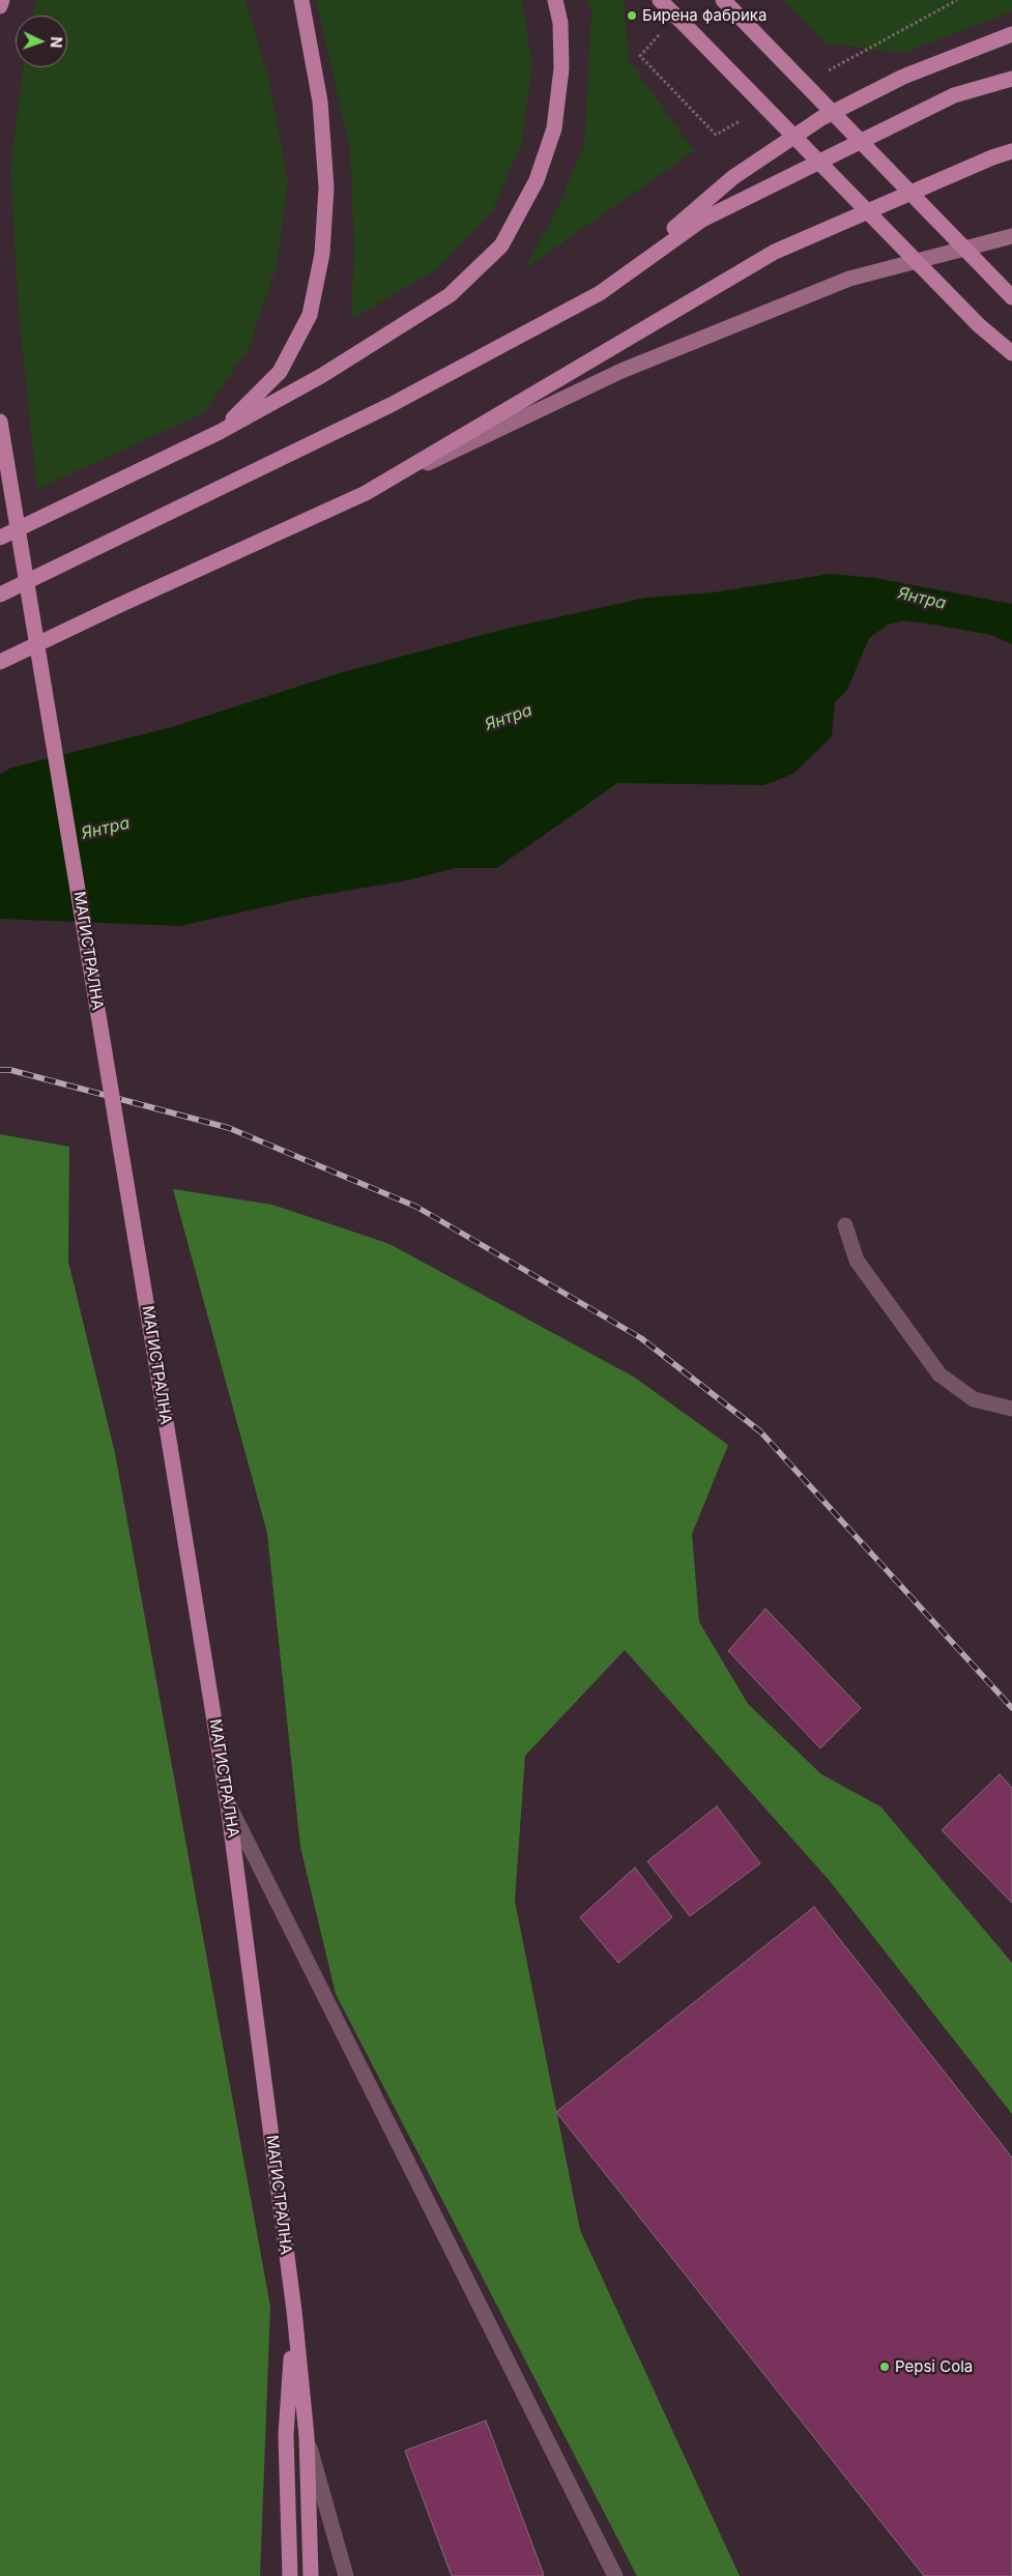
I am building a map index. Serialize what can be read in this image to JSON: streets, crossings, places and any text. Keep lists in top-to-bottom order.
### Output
{
  "streets": {
    "main road": ["МАГИСТРАЛНА"]
  },
  "water": ["Янтра"],
  "places": ["Бирена фабрика", "Pepsi Cola"],
  "north": "right"
}
